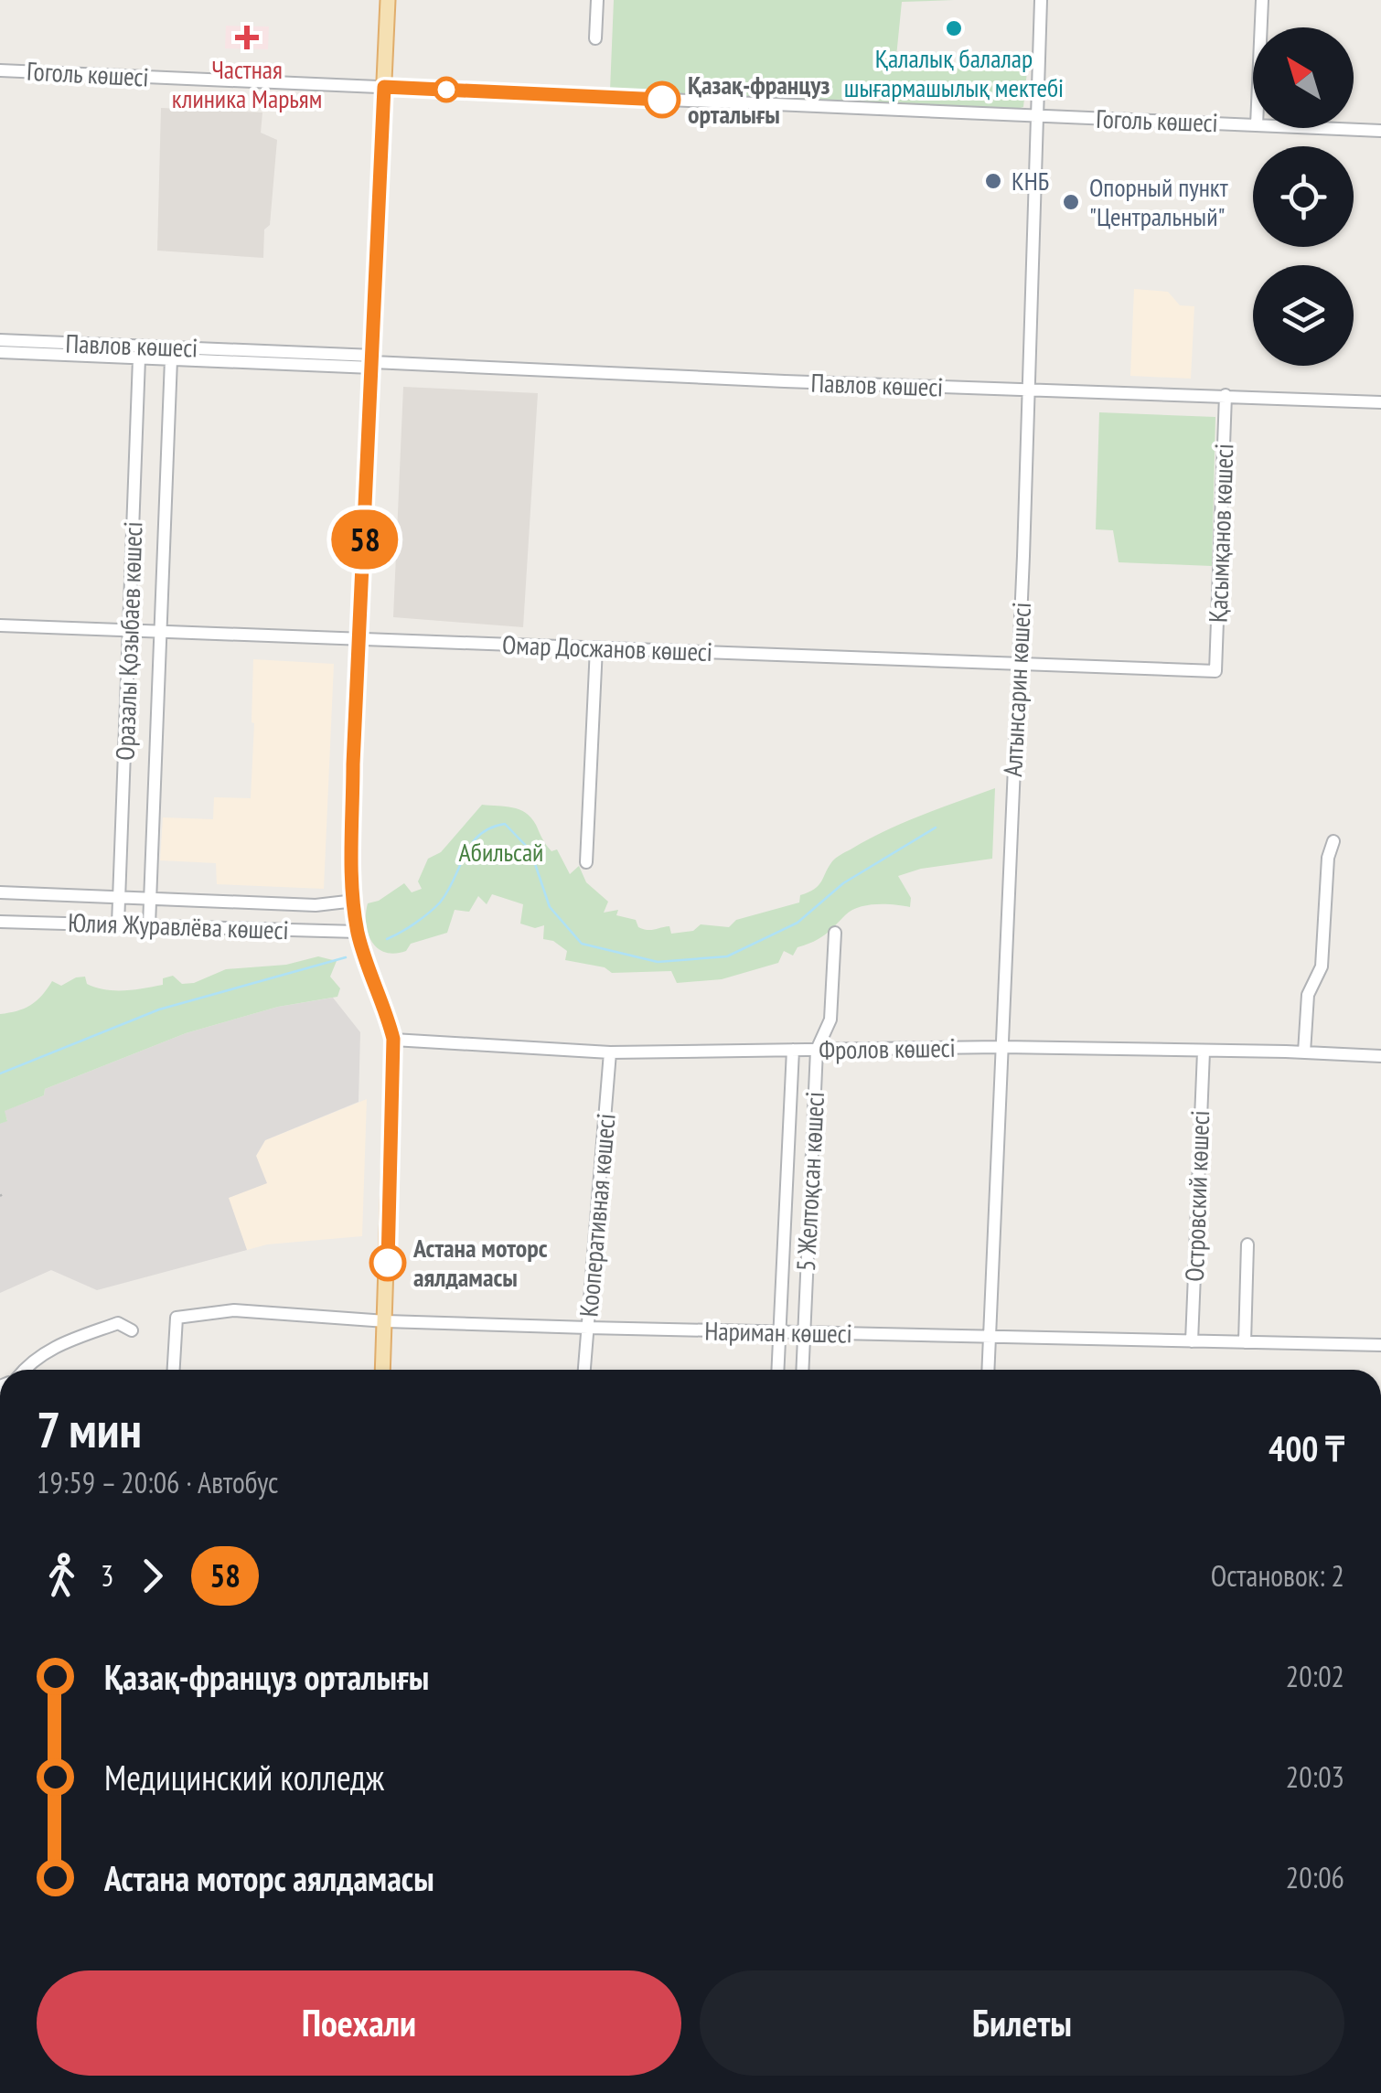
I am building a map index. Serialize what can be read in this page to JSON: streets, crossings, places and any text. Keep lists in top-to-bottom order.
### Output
{
  "streets": {
    "street": [
      "Гоголь көшесі",
      "Павлов көшесі",
      "Қасымқанов көшесі",
      "Оразалы Қозыбаев көшесі",
      "Омар Досжанов көшесі",
      "Алтынсарин көшесі",
      "Юлия Журавлёва көшесі",
      "Фролов көшесі",
      "5 Желтоқсан көшесі",
      "Островский көшесі",
      "Кооперативная көшесі",
      "Нариман көшесі"
    ]
  },
  "crossings": [
    ["Гоголь көшесі", "Алтынсарин көшесі"],
    ["Павлов көшесі", "Қасымқанов көшесі"],
    ["Павлов көшесі", "Оразалы Қозыбаев көшесі"],
    ["Павлов көшесі", "Алтынсарин көшесі"],
    ["Қасымқанов көшесі", "Омар Досжанов көшесі"],
    ["Оразалы Қозыбаев көшесі", "Омар Досжанов көшесі"],
    ["Оразалы Қозыбаев көшесі", "Юлия Журавлёва көшесі"],
    ["Омар Досжанов көшесі", "Алтынсарин көшесі"],
    ["Алтынсарин көшесі", "Фролов көшесі"],
    ["Алтынсарин көшесі", "Нариман көшесі"],
    ["Фролов көшесі", "5 Желтоқсан көшесі"],
    ["Фролов көшесі", "Островский көшесі"],
    ["Фролов көшесі", "Кооперативная көшесі"],
    ["5 Желтоқсан көшесі", "Нариман көшесі"],
    ["Островский көшесі", "Нариман көшесі"],
    ["Кооперативная көшесі", "Нариман көшесі"]
  ],
  "parks": ["Абильсай"],
  "places": {
    "other": [
      "Қалалық балалар шығармашылық мектебі",
      "Қазақ-француз орталығы",
      "КНБ",
      "Опорный пункт \"Центральный\"",
      "Астана моторс аялдамасы"
    ],
    "health": ["Частная клиника Марьям"]
  },
  "lines": ["bus line 58"],
  "north": "top left",
  "page": {
    "on_map": "58",
    "heading": ["7 мин", "19:59 – 20:06 · Автобус", "400 ₸"],
    "legs": ["3", "58", "Остановок: 2"],
    "list": [
      {
        "name": "Қазақ-француз орталығы",
        "value": "20:02"
      },
      {
        "name": "Медицинский колледж",
        "value": "20:03"
      },
      {
        "name": "Астана моторс аялдамасы",
        "value": "20:06"
      }
    ],
    "buttons": ["Поехали", "Билеты"]
  }
}
